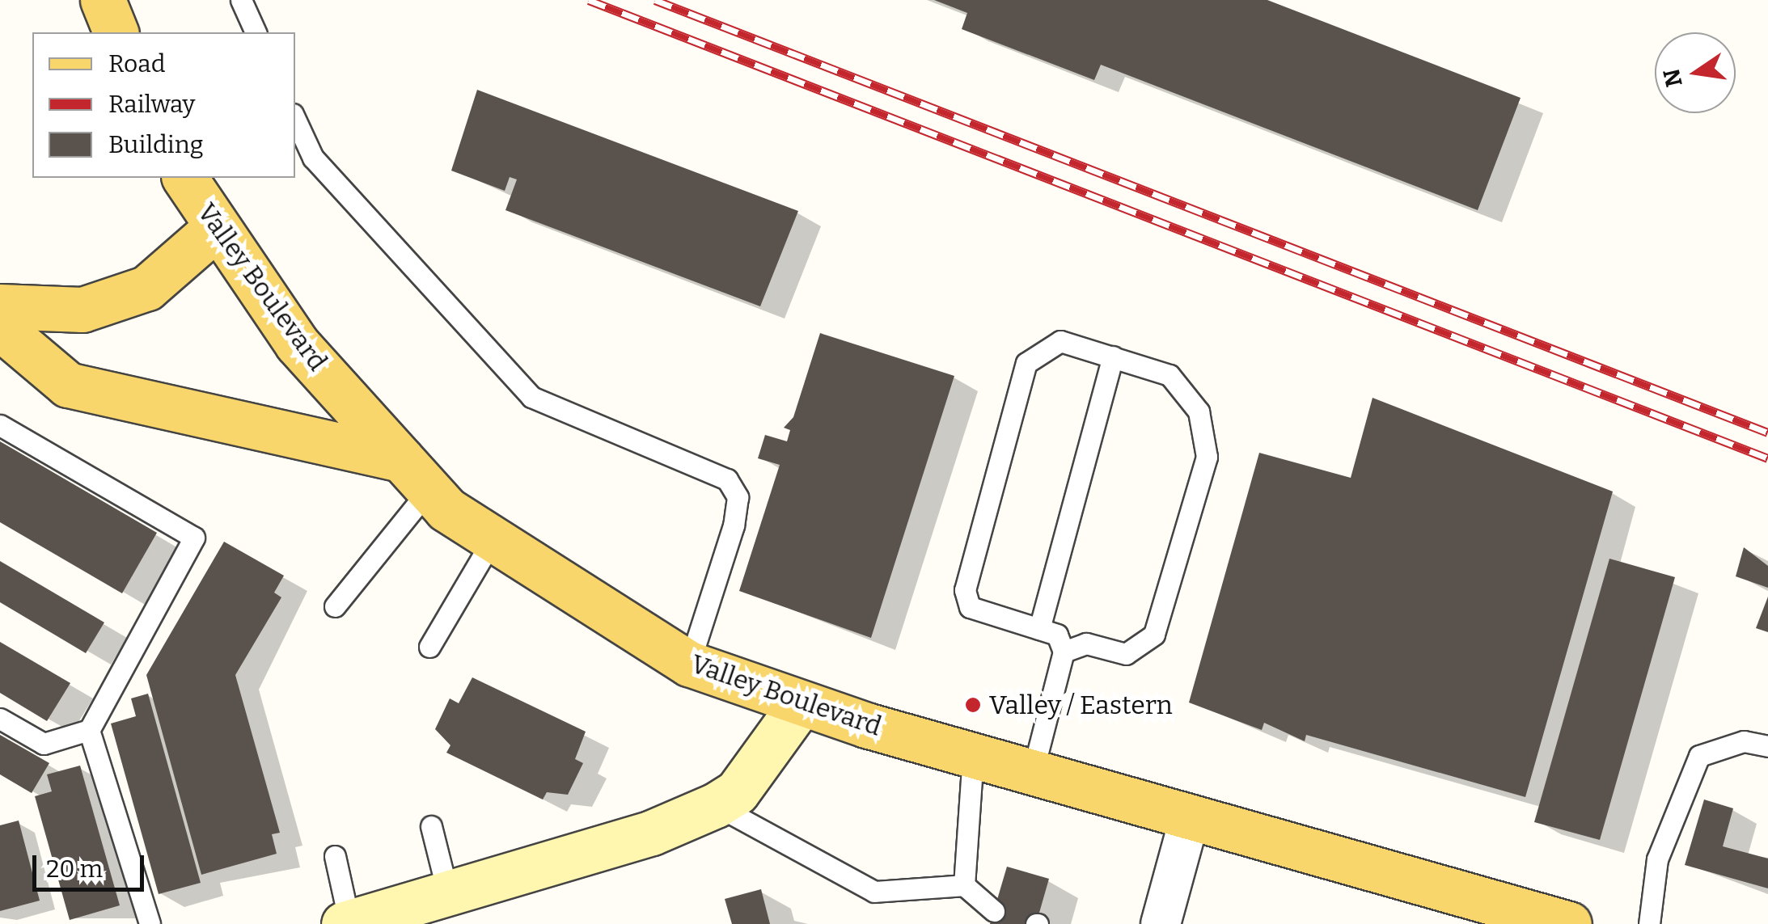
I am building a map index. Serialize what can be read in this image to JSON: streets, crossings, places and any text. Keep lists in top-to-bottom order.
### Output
{
  "streets": {
    "main road": ["Valley Boulevard"]
  },
  "places": ["Valley / Eastern"],
  "legend": ["Road", "Railway", "Building"],
  "scale_bar": "20 m",
  "north": "left"
}
